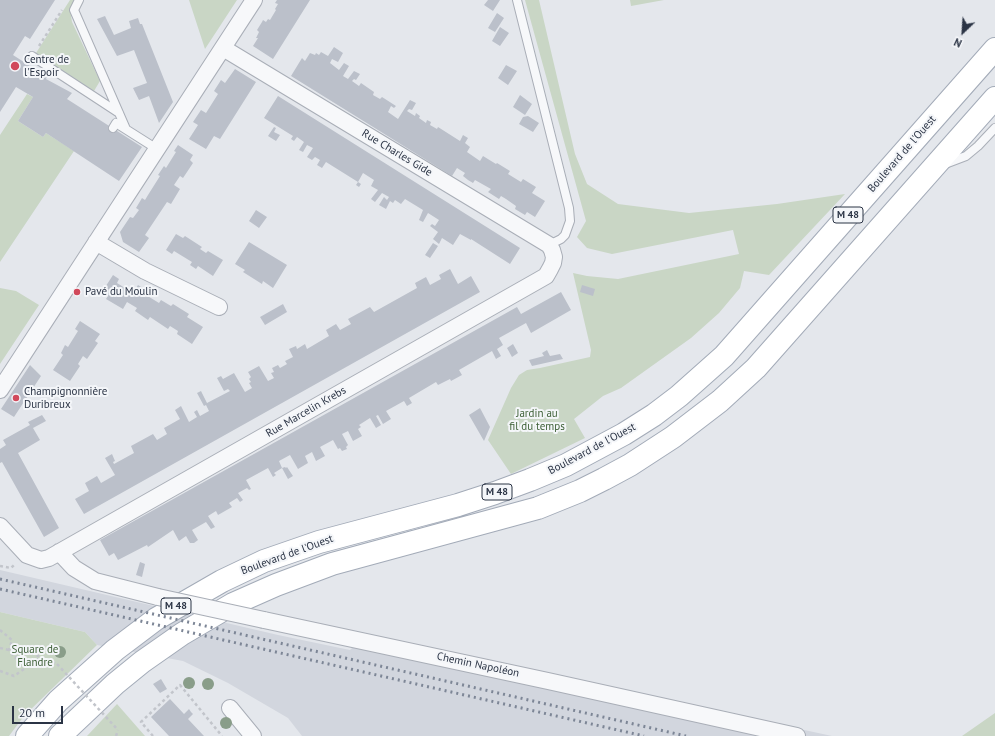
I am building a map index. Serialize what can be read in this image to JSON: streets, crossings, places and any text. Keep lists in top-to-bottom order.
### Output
{
  "streets": {
    "main road": ["Boulevard de l'Ouest", "M 48"],
    "street": ["Rue Charles Gide", "Rue Marcelin Krebs", "Chemin Napoléon"]
  },
  "crossings": [
    ["Rue Charles Gide", "Rue Marcelin Krebs"],
    ["Boulevard de l'Ouest", "M 48"],
    ["Rue Marcelin Krebs", "Chemin Napoléon"]
  ],
  "parks": ["Jardin au fil du temps", "Square de Flandre"],
  "places": ["Centre de l'Espoir", "Pavé du Moulin", "Champignonnière Duribreux"],
  "scale_bar": "20 m",
  "north": "bottom left"
}
